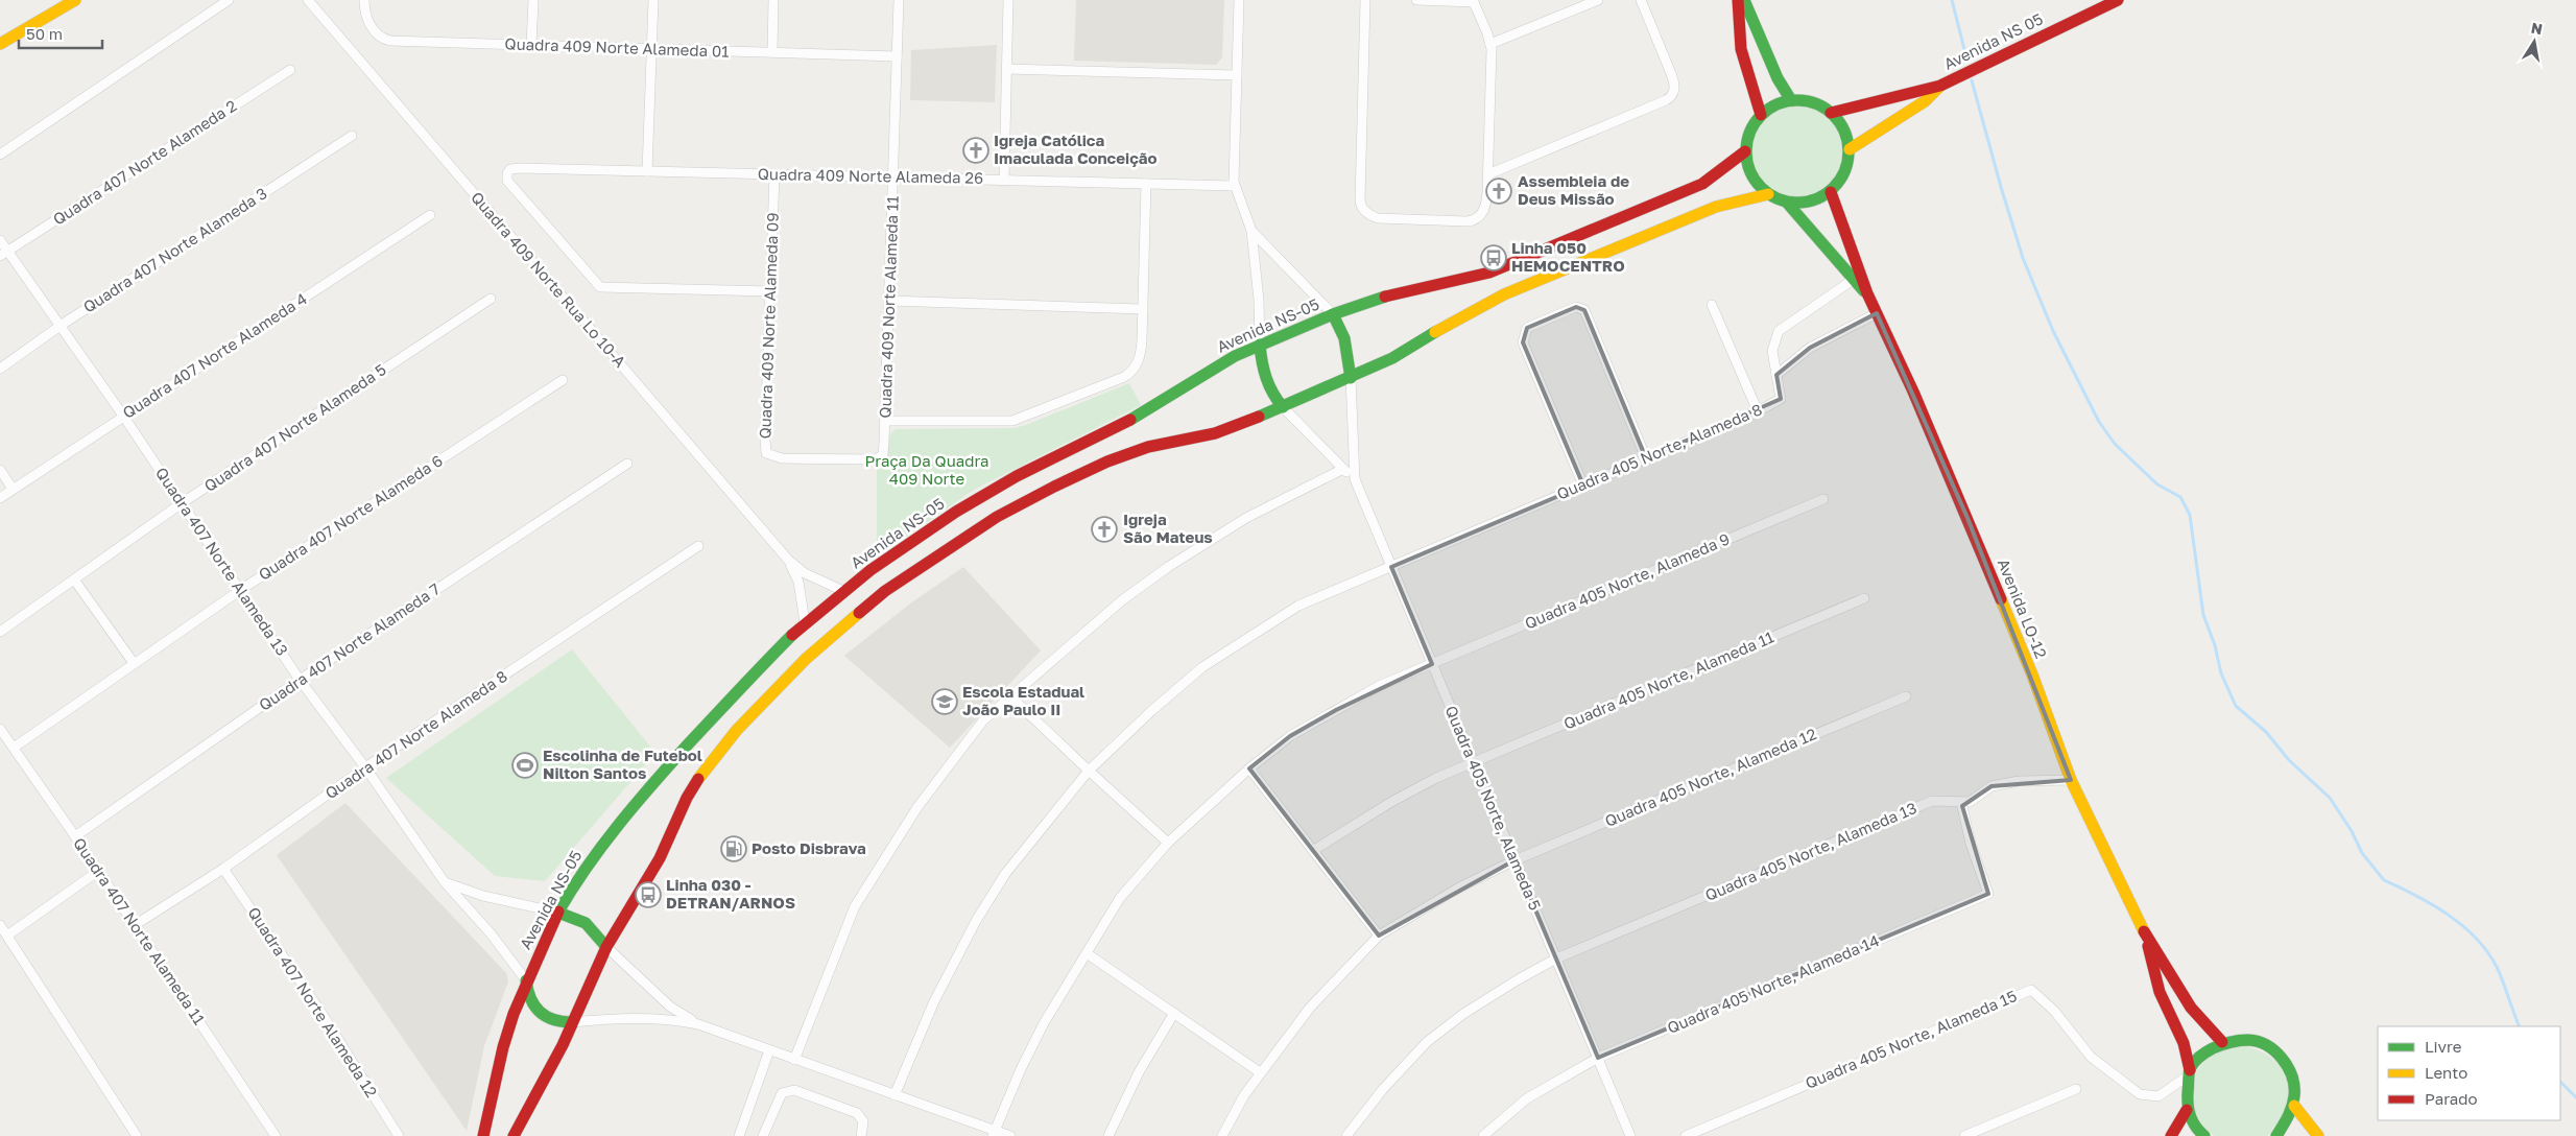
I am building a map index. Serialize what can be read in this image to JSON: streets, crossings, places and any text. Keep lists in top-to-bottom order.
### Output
{
  "streets": {
    "street": [
      "Avenida NS 05",
      "Quadra 409 Norte Alameda 01",
      "Quadra 407 Norte Alameda 2",
      "Quadra 409 Norte Alameda 26",
      "Quadra 407 Norte Alameda 3",
      "Quadra 409 Norte Rua Lo 10-A",
      "Quadra 409 Norte Alameda 11",
      "Quadra 409 Norte Alameda 09",
      "Avenida NS-05",
      "Quadra 407 Norte Alameda 4",
      "Quadra 407 Norte Alameda 5",
      "Quadra 405 Norte, Alameda 8",
      "Quadra 407 Norte Alameda 6",
      "Quadra 407 Norte Alameda 13",
      "Quadra 405 Norte, Alameda 9",
      "Avenida LO-12",
      "Quadra 407 Norte Alameda 7",
      "Quadra 405 Norte, Alameda 11",
      "Quadra 407 Norte Alameda 8",
      "Quadra 405 Norte, Alameda 12",
      "Quadra 405 Norte, Alameda 5",
      "Quadra 405 Norte, Alameda 13",
      "Quadra 407 Norte Alameda 11",
      "Quadra 405 Norte, Alameda 14",
      "Quadra 407 Norte Alameda 12",
      "Quadra 405 Norte, Alameda 15"
    ]
  },
  "crossings": [
    ["Avenida NS 05", "Avenida NS-05"],
    ["Avenida NS 05", "Avenida LO-12"],
    ["Quadra 409 Norte Alameda 01", "Quadra 409 Norte Alameda 11"],
    ["Quadra 407 Norte Alameda 2", "Quadra 407 Norte Alameda 13"],
    ["Quadra 409 Norte Alameda 26", "Quadra 409 Norte Alameda 11"],
    ["Quadra 409 Norte Alameda 26", "Quadra 409 Norte Alameda 09"],
    ["Quadra 407 Norte Alameda 3", "Quadra 407 Norte Alameda 13"],
    ["Quadra 409 Norte Rua Lo 10-A", "Avenida NS-05"],
    ["Quadra 409 Norte Alameda 11", "Quadra 409 Norte Alameda 09"],
    ["Avenida NS-05", "Quadra 407 Norte Alameda 13"],
    ["Avenida NS-05", "Avenida LO-12"],
    ["Quadra 407 Norte Alameda 4", "Quadra 407 Norte Alameda 13"],
    ["Quadra 407 Norte Alameda 5", "Quadra 407 Norte Alameda 13"],
    ["Quadra 405 Norte, Alameda 8", "Avenida LO-12"],
    ["Quadra 405 Norte, Alameda 8", "Quadra 405 Norte, Alameda 5"],
    ["Quadra 407 Norte Alameda 6", "Quadra 407 Norte Alameda 13"],
    ["Quadra 407 Norte Alameda 6", "Quadra 407 Norte Alameda 11"],
    ["Quadra 407 Norte Alameda 13", "Quadra 407 Norte Alameda 7"],
    ["Quadra 407 Norte Alameda 13", "Quadra 407 Norte Alameda 8"],
    ["Quadra 405 Norte, Alameda 9", "Quadra 405 Norte, Alameda 5"],
    ["Avenida LO-12", "Quadra 405 Norte, Alameda 13"],
    ["Avenida LO-12", "Quadra 405 Norte, Alameda 15"],
    ["Quadra 407 Norte Alameda 7", "Quadra 407 Norte Alameda 11"],
    ["Quadra 405 Norte, Alameda 11", "Quadra 405 Norte, Alameda 5"],
    ["Quadra 407 Norte Alameda 8", "Quadra 407 Norte Alameda 11"],
    ["Quadra 407 Norte Alameda 8", "Quadra 407 Norte Alameda 12"],
    ["Quadra 405 Norte, Alameda 12", "Quadra 405 Norte, Alameda 5"],
    ["Quadra 405 Norte, Alameda 5", "Quadra 405 Norte, Alameda 13"],
    ["Quadra 405 Norte, Alameda 5", "Quadra 405 Norte, Alameda 14"],
    ["Quadra 405 Norte, Alameda 13", "Quadra 405 Norte, Alameda 14"]
  ],
  "parks": ["Praça Da Quadra 409 Norte"],
  "places": {
    "church": ["Igreja Católica Imaculada Conceição", "Assembleia de Deus Missão", "Igreja São Mateus"],
    "bus stop": ["Linha 050 HEMOCENTRO", "Linha 030 - DETRAN/ARNOS"],
    "school or university": ["Escola Estadual João Paulo II"],
    "sports": ["Escolinha de Futebol Nilton Santos"],
    "fuel station": ["Posto Disbrava"]
  },
  "legend": ["Livre", "Lento", "Parado"],
  "scale_bar": "50 m",
  "north": "top"
}
